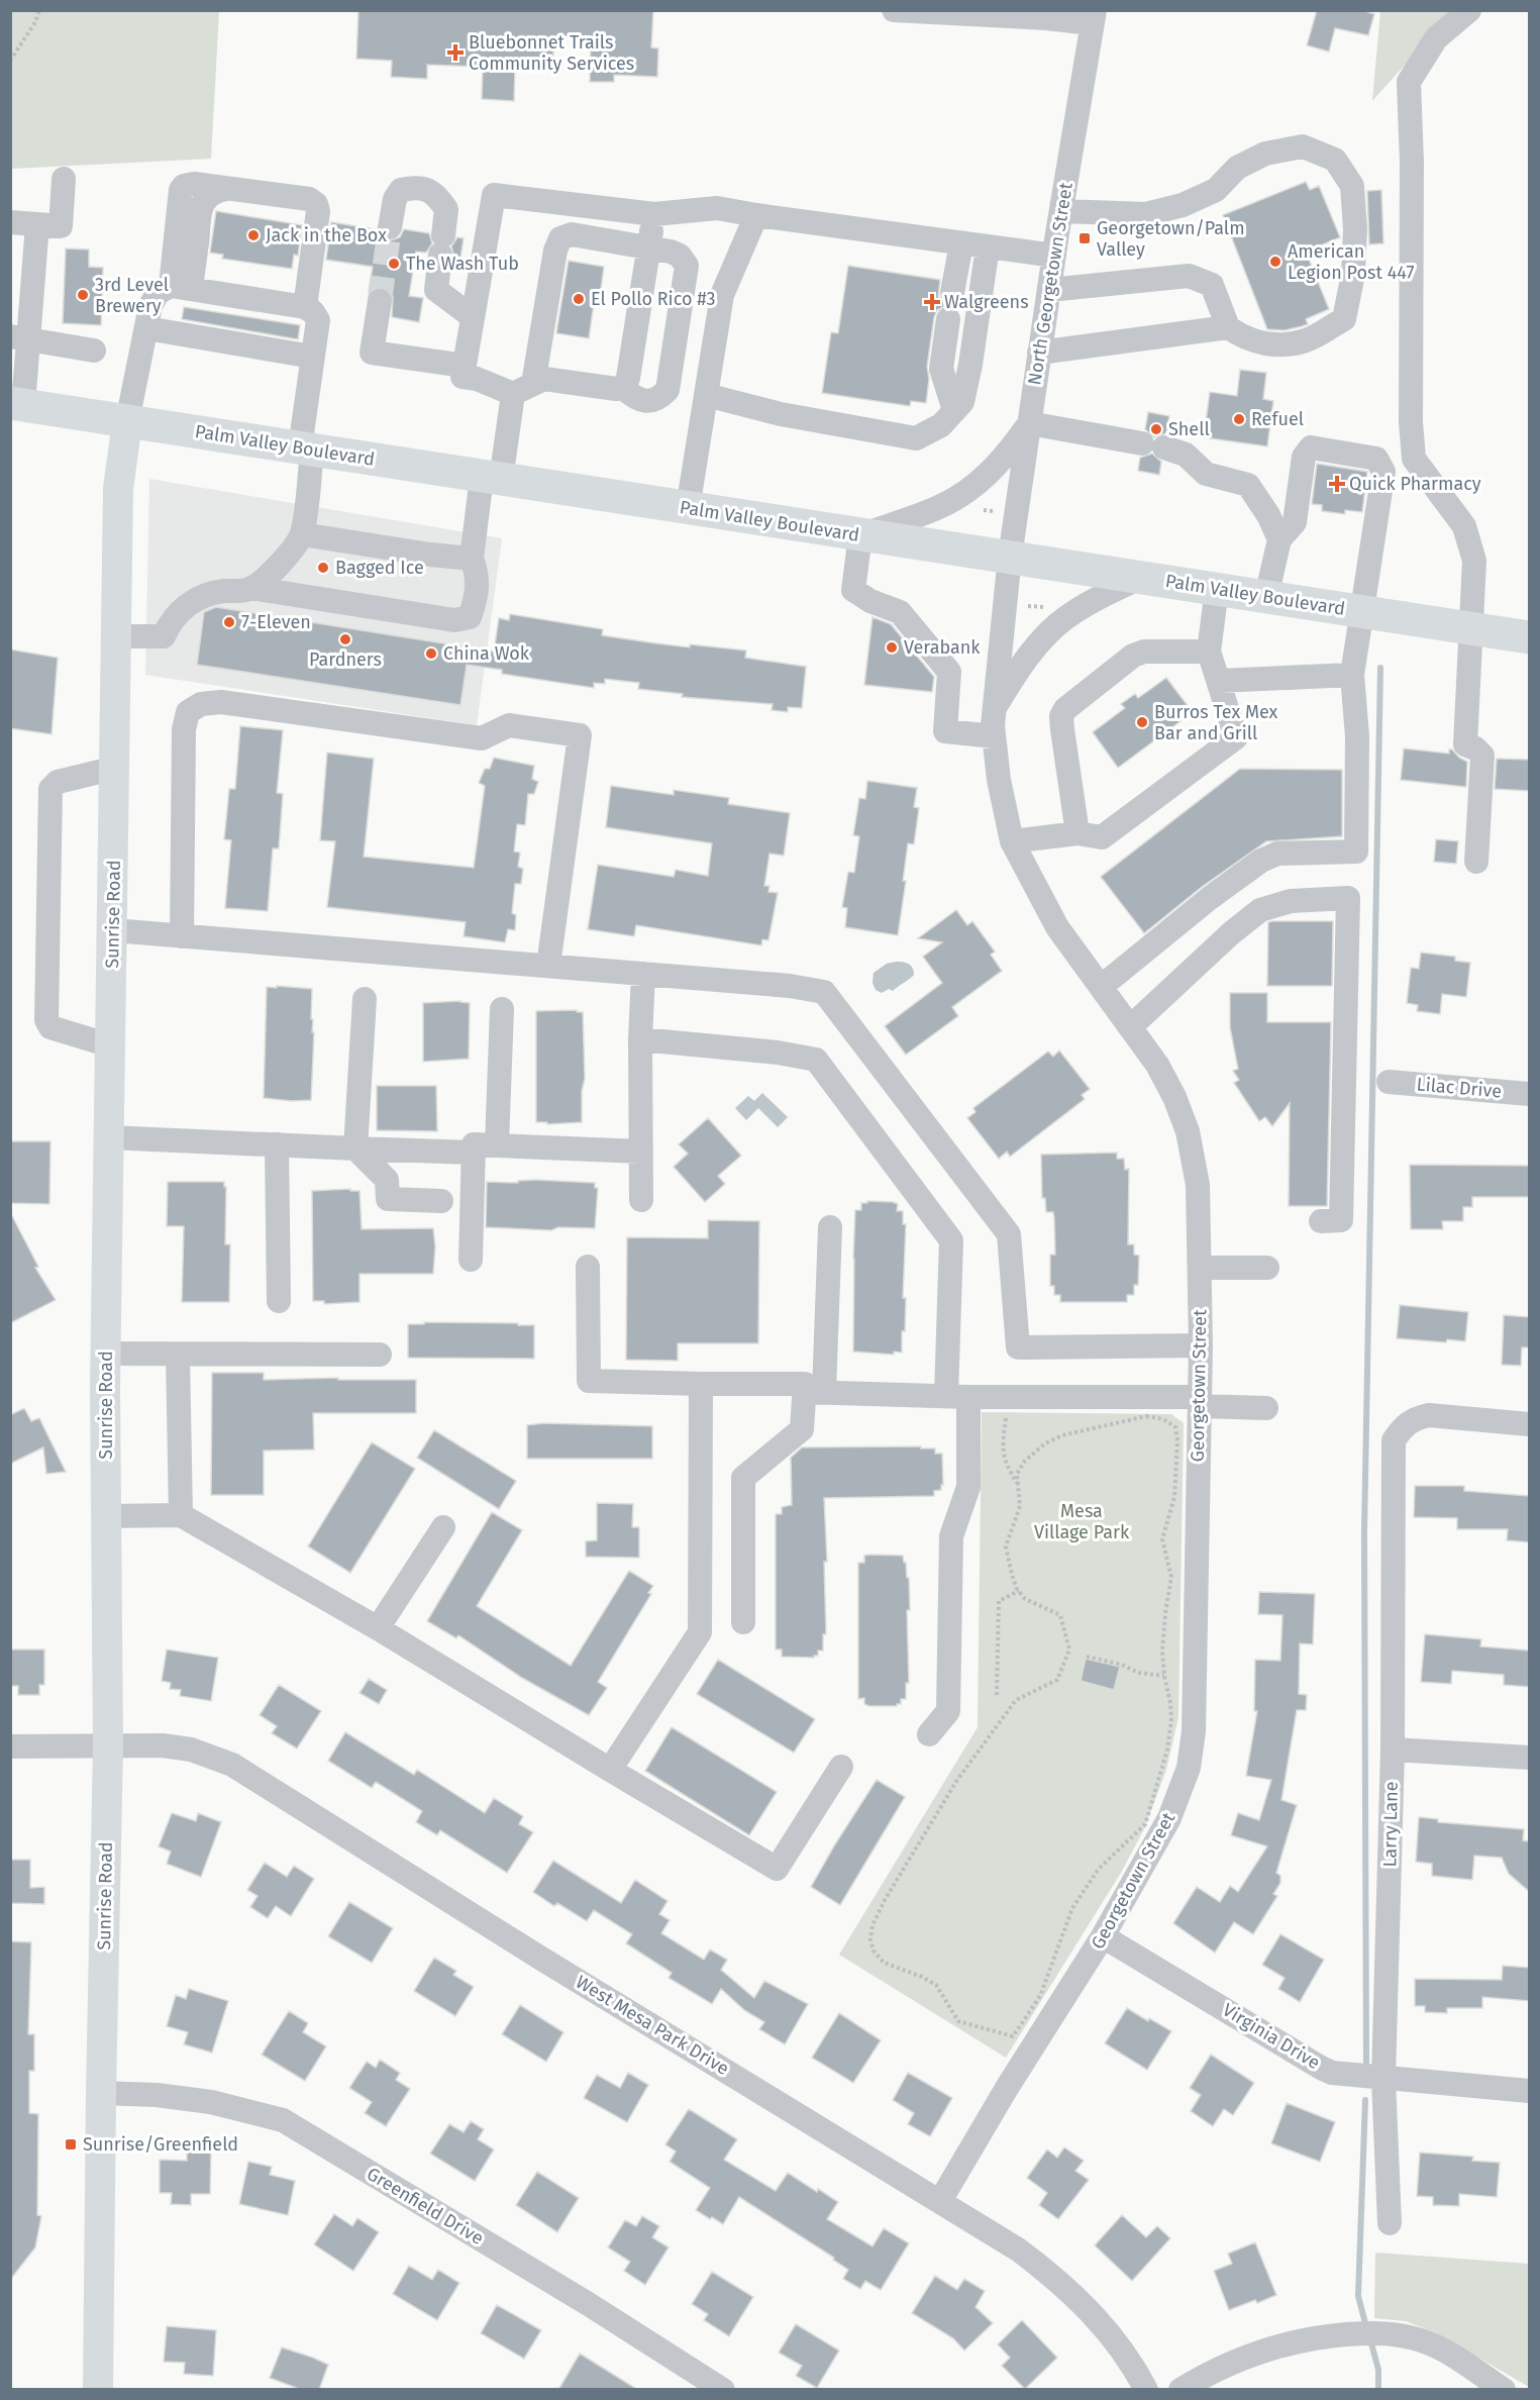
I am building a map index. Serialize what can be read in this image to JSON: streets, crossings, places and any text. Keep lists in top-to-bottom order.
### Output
{
  "streets": {
    "highway": ["Palm Valley Boulevard"],
    "main road": ["Sunrise Road"],
    "street": [
      "North Georgetown Street",
      "Lilac Drive",
      "Georgetown Street",
      "Larry Lane",
      "West Mesa Park Drive",
      "Virginia Drive",
      "Greenfield Drive"
    ]
  },
  "crossings": [
    ["North Georgetown Street", "Palm Valley Boulevard"],
    ["North Georgetown Street", "Georgetown Street"],
    ["Palm Valley Boulevard", "Sunrise Road"],
    ["Palm Valley Boulevard", "Georgetown Street"],
    ["Sunrise Road", "West Mesa Park Drive"],
    ["Sunrise Road", "Greenfield Drive"],
    ["Georgetown Street", "West Mesa Park Drive"],
    ["Georgetown Street", "Virginia Drive"],
    ["Larry Lane", "Virginia Drive"]
  ],
  "parks": ["Mesa Village Park"],
  "places": {
    "health": ["Bluebonnet Trails Community Services", "Walgreens", "Quick Pharmacy"],
    "other": [
      "Jack in the Box",
      "American Legion Post 447",
      "The Wash Tub",
      "3rd Level Brewery",
      "El Pollo Rico #3",
      "Refuel",
      "Shell",
      "Bagged Ice",
      "7-Eleven",
      "Pardners",
      "Verabank",
      "China Wok",
      "Burros Tex Mex Bar and Grill"
    ],
    "transit": ["Georgetown/Palm Valley", "Sunrise/Greenfield"]
  }
}
